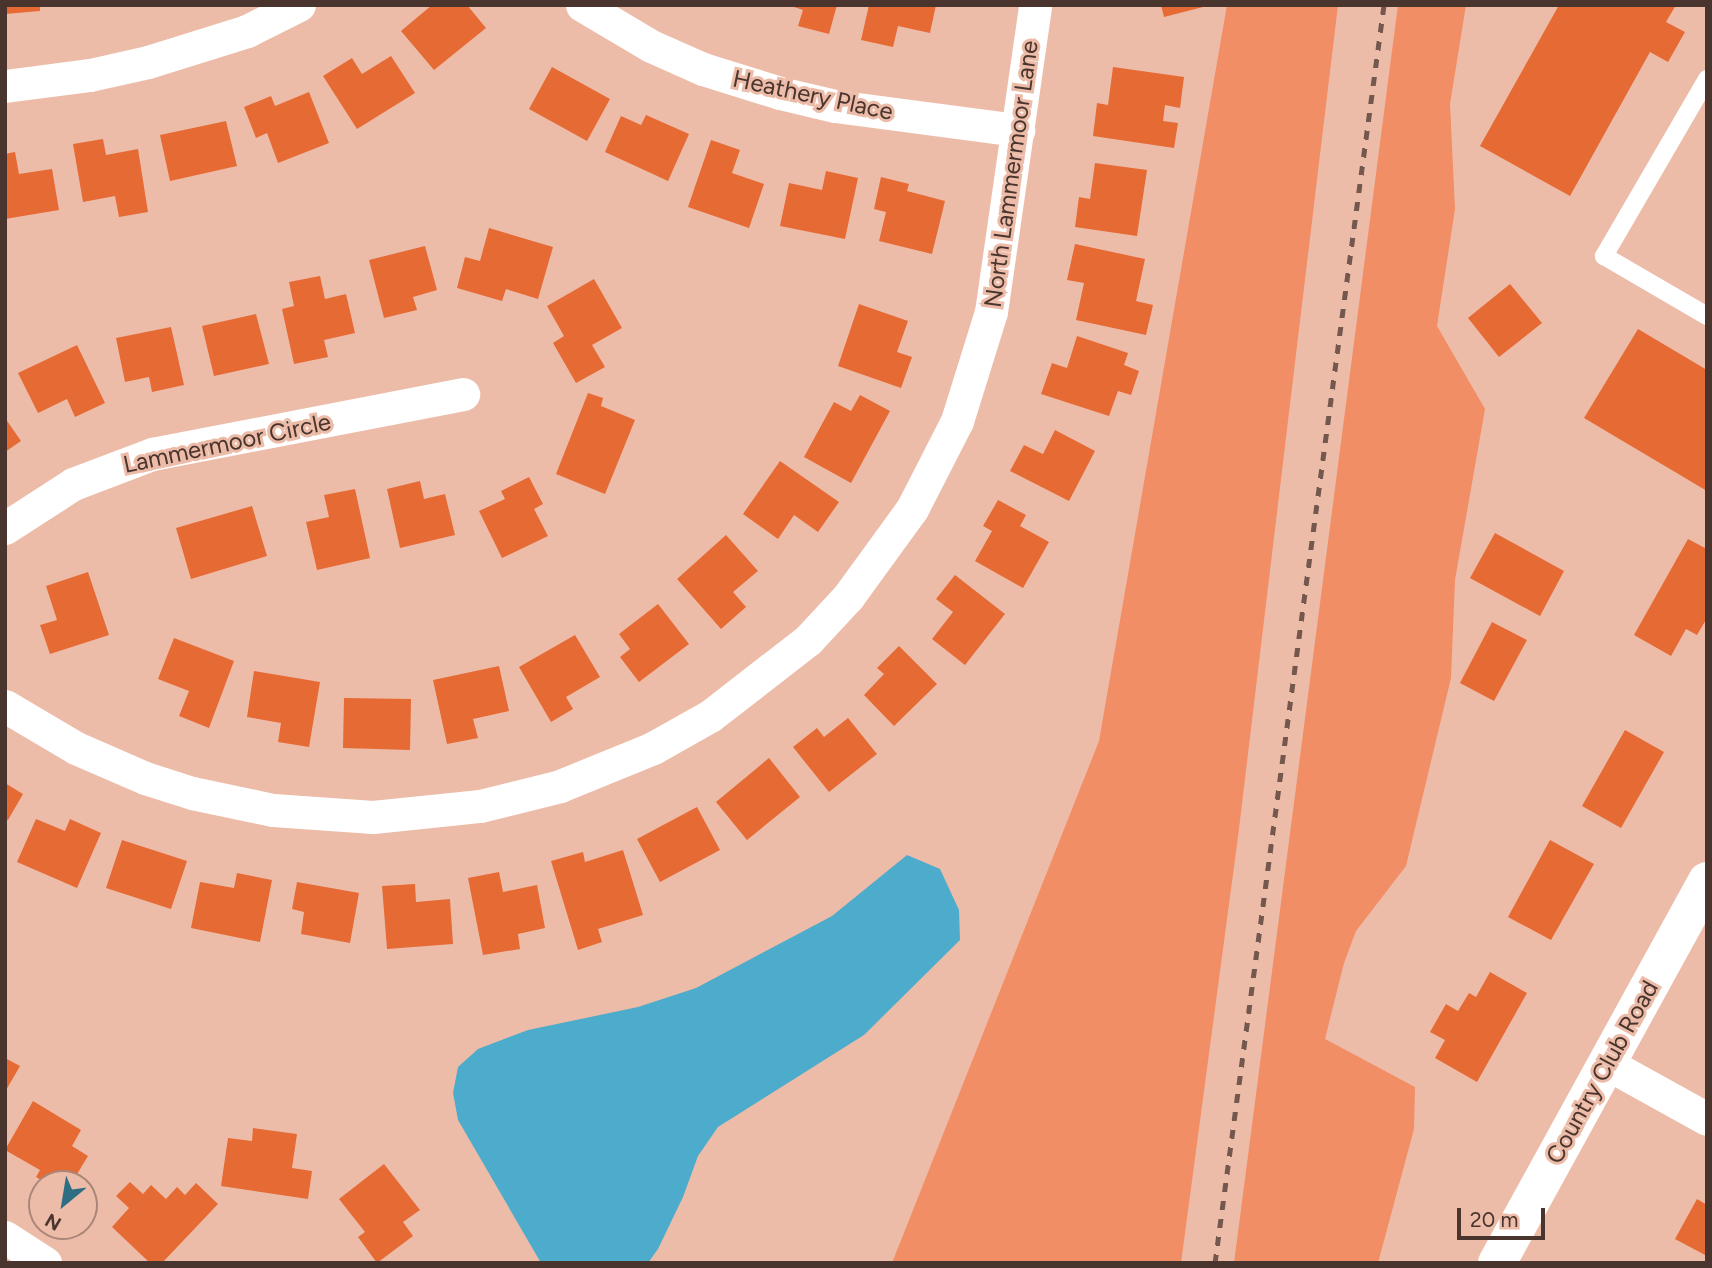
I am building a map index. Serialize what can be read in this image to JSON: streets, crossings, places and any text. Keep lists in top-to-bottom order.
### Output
{
  "streets": {
    "main road": ["Country Club Road"],
    "street": ["Heathery Place", "North Lammermoor Lane", "Lammermoor Circle"]
  },
  "crossings": [
    ["Heathery Place", "North Lammermoor Lane"]
  ],
  "scale_bar": "20 m",
  "north": "bottom left"
}
